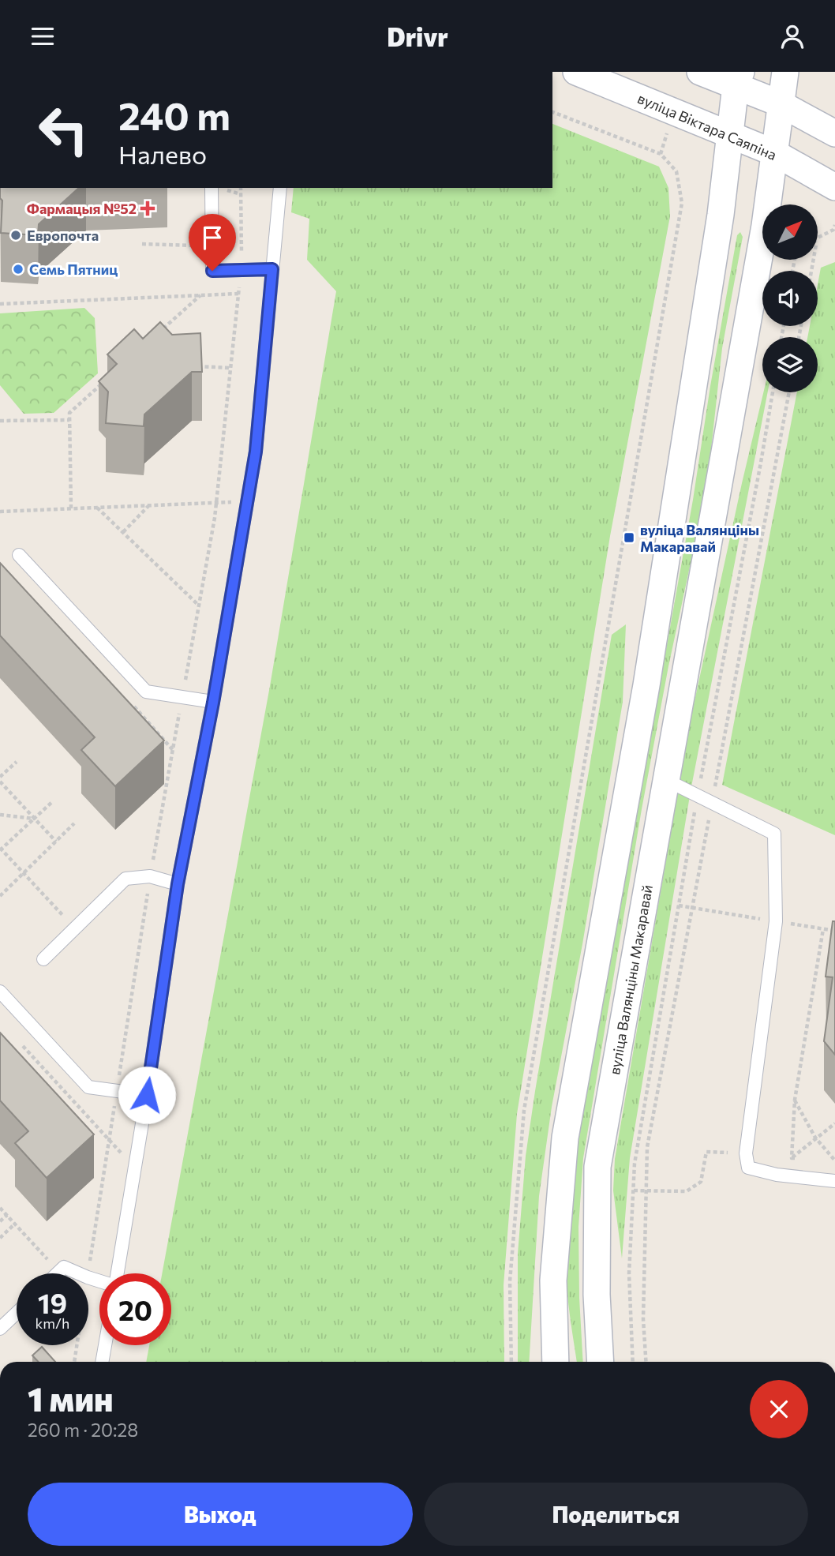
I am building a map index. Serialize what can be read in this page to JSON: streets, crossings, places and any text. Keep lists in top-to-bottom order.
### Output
{
  "streets": {
    "street": ["вуліца Віктара Саяпіна", "вуліца Валянціны Макаравай"]
  },
  "crossings": [
    ["вуліца Віктара Саяпіна", "вуліца Валянціны Макаравай"]
  ],
  "places": {
    "health": ["Фармацыя №52"],
    "other": ["Европочта", "Семь Пятниц"],
    "transit": ["вуліца Валянціны Макаравай"]
  },
  "north": "top right",
  "page": {
    "header": "Drivr",
    "turn": ["240 m", "Налево"],
    "speed": "19 km/h",
    "limit": "20",
    "heading": ["1 мин", "260 m · 20:28"],
    "buttons": ["Выход", "Поделиться"]
  }
}
